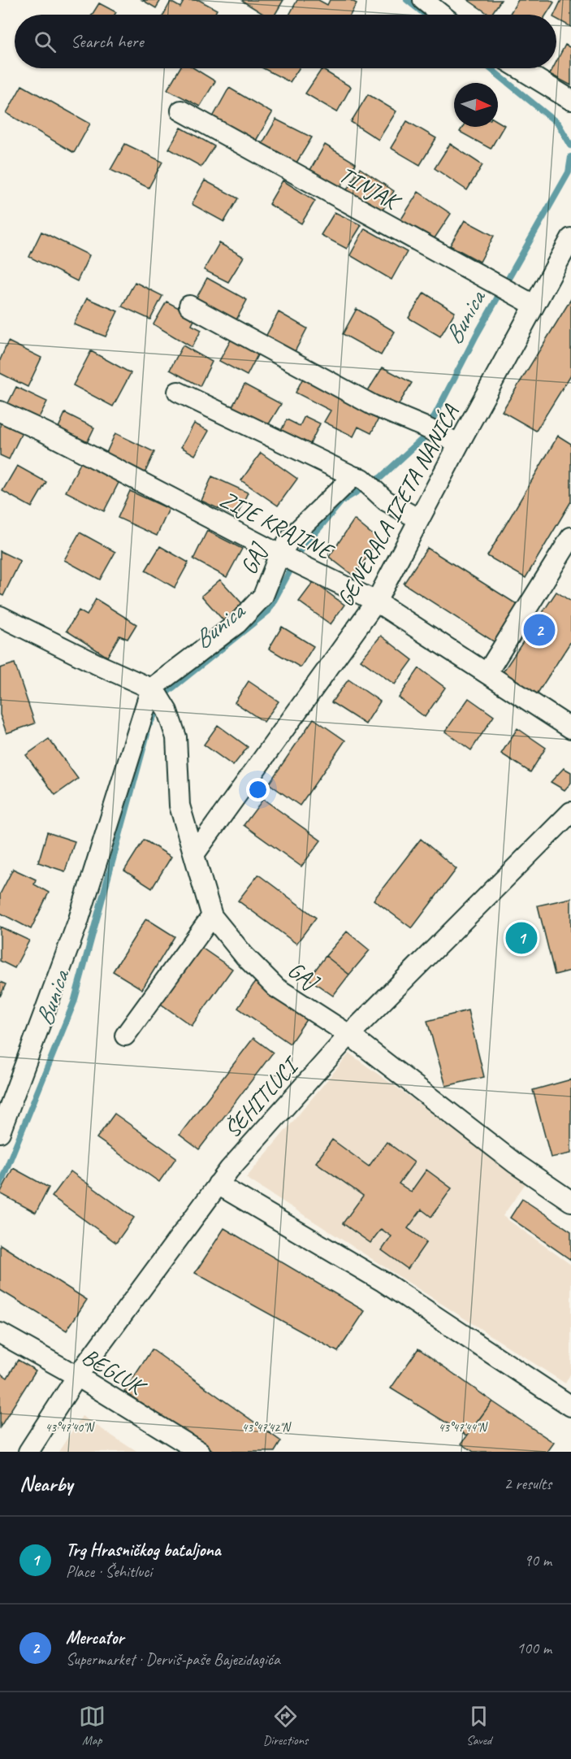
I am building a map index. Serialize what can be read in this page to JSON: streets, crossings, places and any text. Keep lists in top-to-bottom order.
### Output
{
  "streets": {
    "street": [
      "TINJAK",
      "GENERALA IZETA NANIĆA",
      "ZIJE KRAJINE",
      "GAJ",
      "ŠEHITLUCI",
      "BEGLUK"
    ]
  },
  "crossings": [
    ["TINJAK", "GENERALA IZETA NANIĆA"],
    ["GENERALA IZETA NANIĆA", "ZIJE KRAJINE"],
    ["GENERALA IZETA NANIĆA", "GAJ"],
    ["ZIJE KRAJINE", "GAJ"],
    ["GAJ", "ŠEHITLUCI"],
    ["ŠEHITLUCI", "BEGLUK"]
  ],
  "water": ["Bunica"],
  "north": "right",
  "page": {
    "search": "Search here",
    "pins": ["2", "1"],
    "heading": ["Nearby", "2 results"],
    "list": [
      {
        "mark": "1",
        "name": "Trg Hrasničkog bataljona",
        "note": "Place · Šehitluci",
        "value": "90 m"
      },
      {
        "mark": "2",
        "name": "Mercator",
        "note": "Supermarket · Derviš-paše Bajezidagića",
        "value": "100 m"
      }
    ],
    "nav": ["Map", "Directions", "Saved"]
  },
  "coordinates": ["43°47'40\"N", "43°47'42\"N", "43°47'44\"N"]
}
